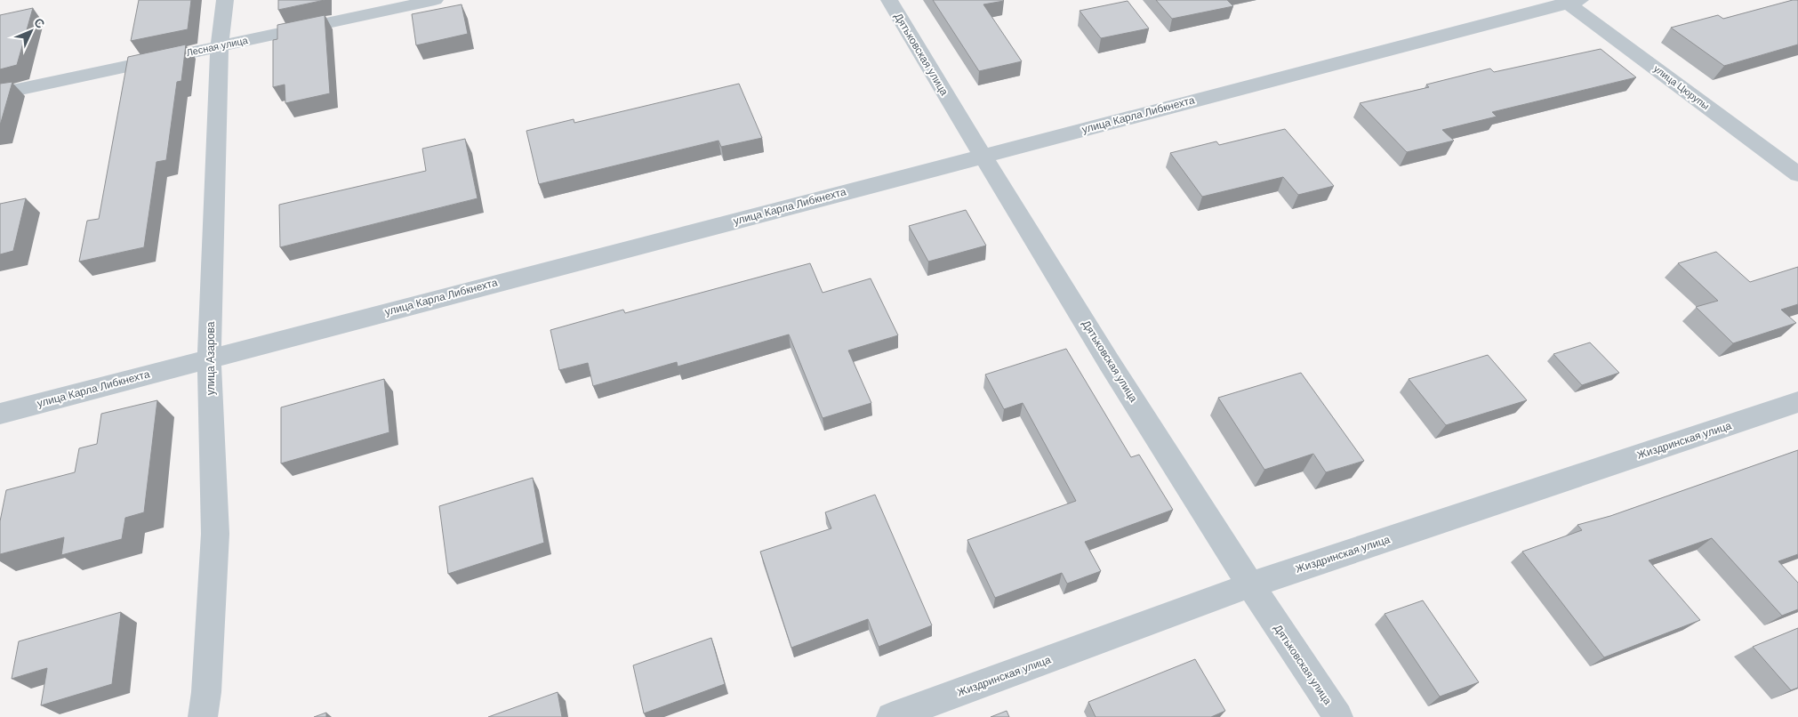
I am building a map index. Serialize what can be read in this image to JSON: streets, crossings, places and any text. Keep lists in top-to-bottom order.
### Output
{
  "streets": {
    "street": [
      "Лесная улица",
      "Дятьковская улица",
      "улица Цюрупы",
      "улица Карла Либкнехта",
      "улица Азарова",
      "Жиздринская улица"
    ]
  },
  "crossings": [
    ["Лесная улица", "улица Азарова"],
    ["Дятьковская улица", "улица Карла Либкнехта"],
    ["Дятьковская улица", "Жиздринская улица"],
    ["улица Цюрупы", "улица Карла Либкнехта"],
    ["улица Карла Либкнехта", "улица Азарова"]
  ],
  "north": "top right"
}
